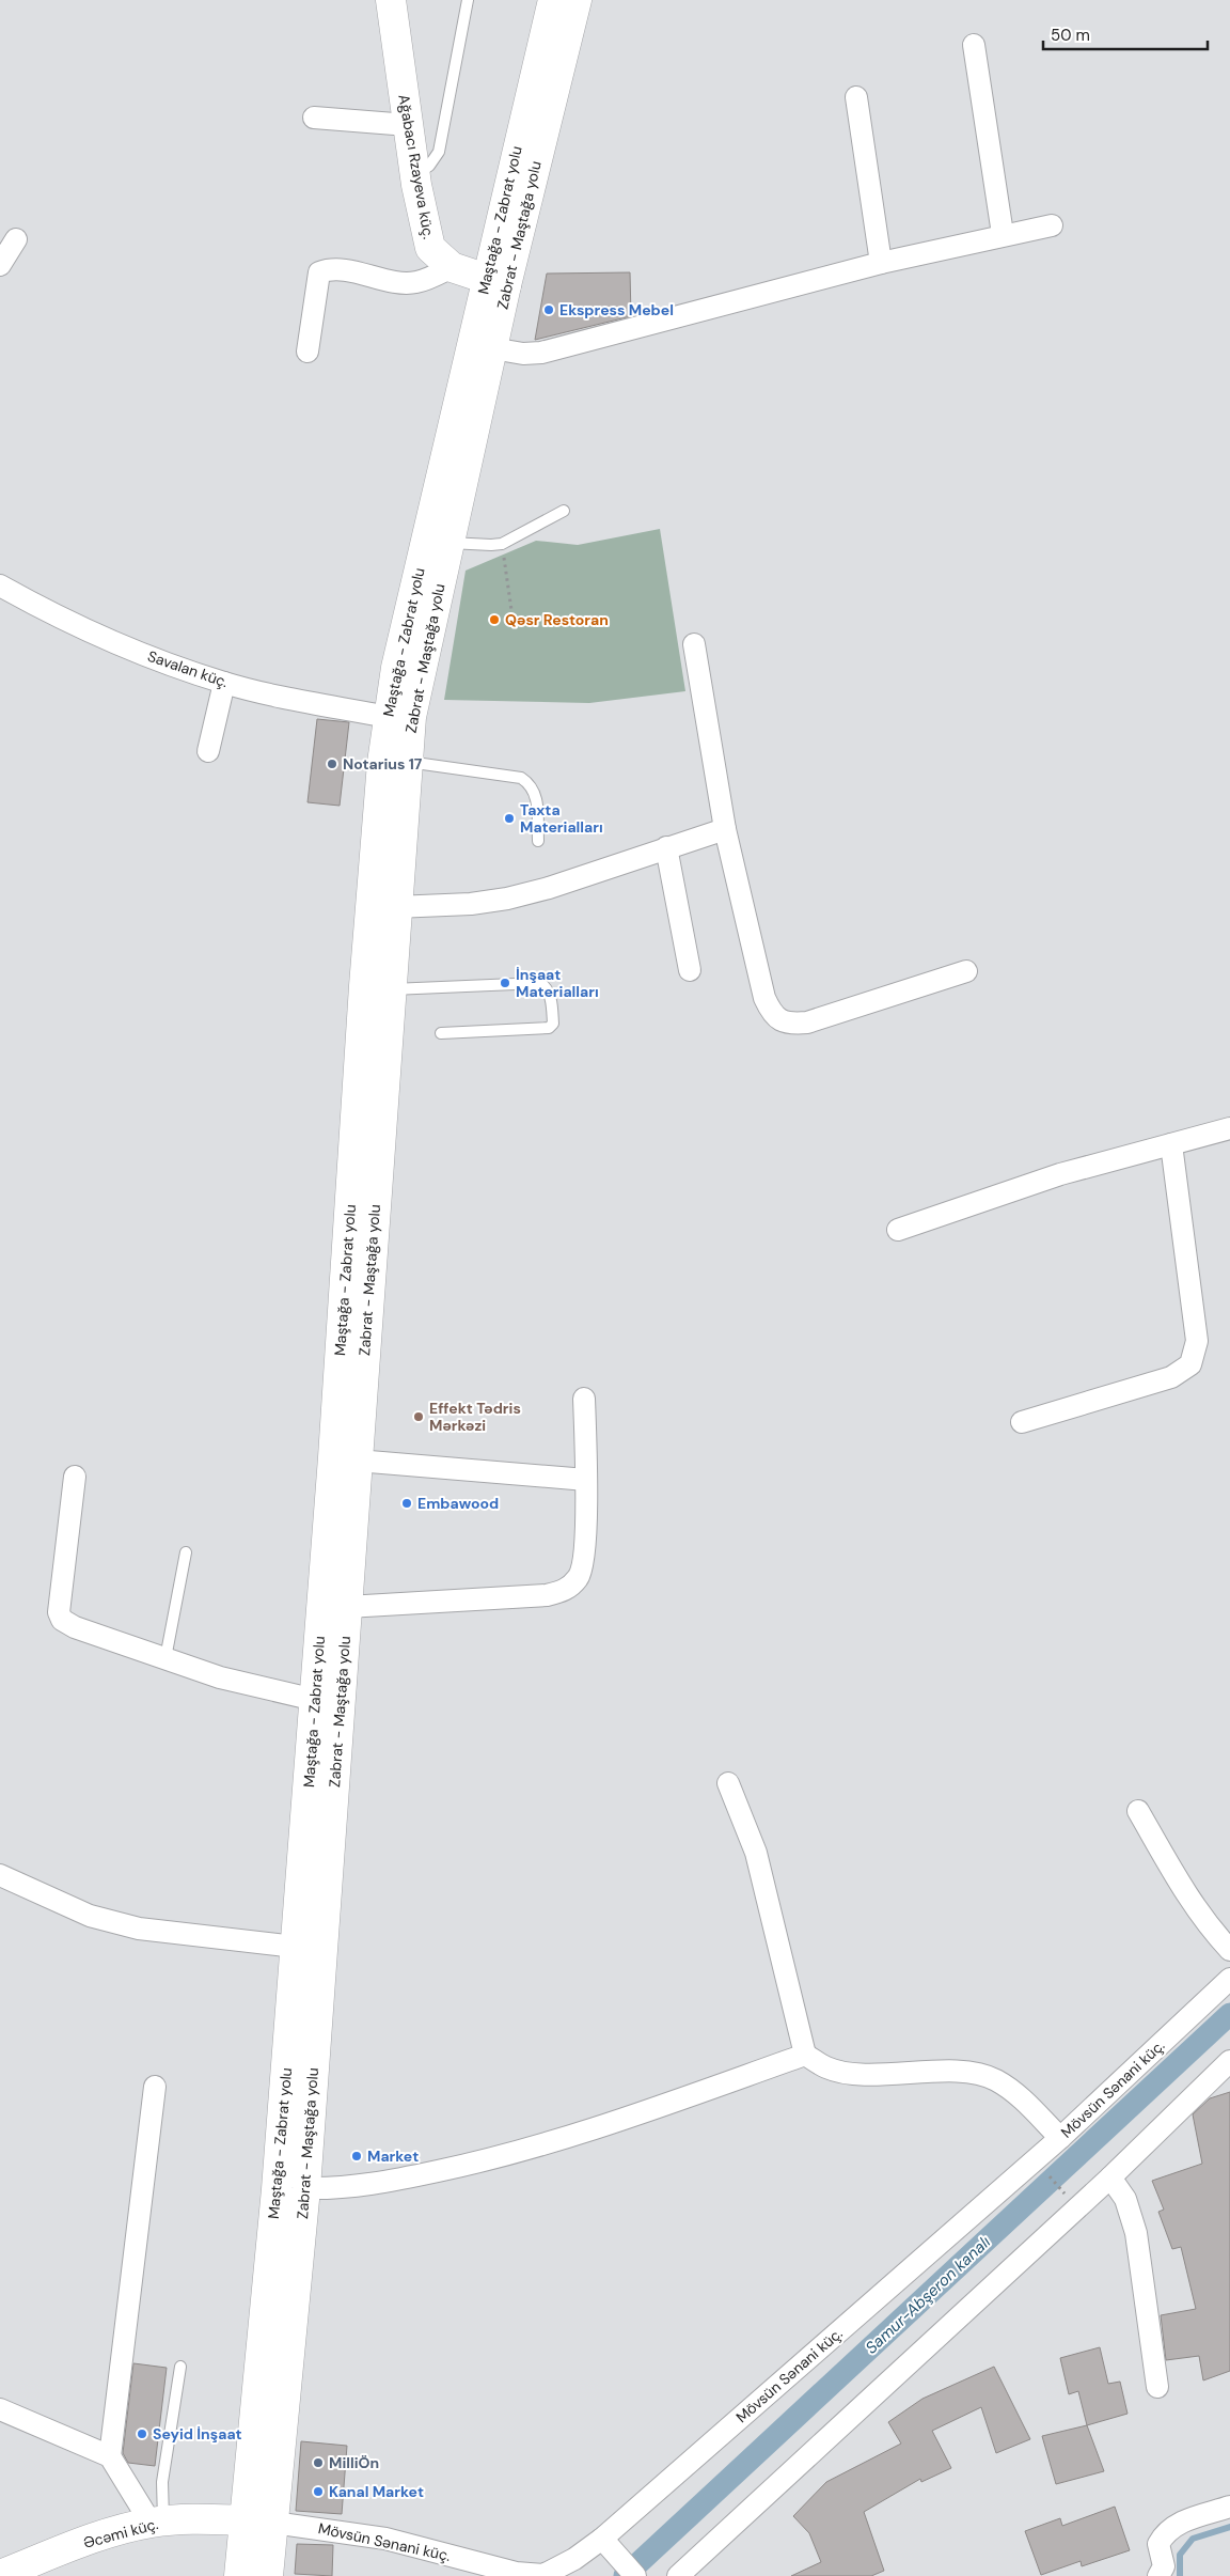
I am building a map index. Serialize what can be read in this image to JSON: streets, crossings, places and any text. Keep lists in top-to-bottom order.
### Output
{
  "streets": {
    "main road": [
      "Ağabacı Rzayeva küç.",
      "Maştağa - Zabrat yolu",
      "Zabrat - Maştağa yolu",
      "Əcəmi küç."
    ],
    "street": ["Savalan küç.", "Mövsün Sənani küç."]
  },
  "crossings": [
    ["Ağabacı Rzayeva küç.", "Maştağa - Zabrat yolu"],
    ["Ağabacı Rzayeva küç.", "Zabrat - Maştağa yolu"],
    ["Maştağa - Zabrat yolu", "Zabrat - Maştağa yolu"],
    ["Maştağa - Zabrat yolu", "Savalan küç."],
    ["Maştağa - Zabrat yolu", "Mövsün Sənani küç."],
    ["Maştağa - Zabrat yolu", "Əcəmi küç."],
    ["Zabrat - Maştağa yolu", "Mövsün Sənani küç."],
    ["Zabrat - Maştağa yolu", "Əcəmi küç."],
    ["Mövsün Sənani küç.", "Əcəmi küç."]
  ],
  "water": ["Samur-Abşeron kanalı"],
  "places": [
    "Ekspress Mebel",
    "Qəsr Restoran",
    "Notarius 17",
    "Taxta Materialları",
    "İnşaat Materialları",
    "Effekt Tədris Mərkəzi",
    "Embawood",
    "Market",
    "Seyid İnşaat",
    "MilliÖn",
    "Kanal Market"
  ],
  "scale_bar": "50 m"
}
